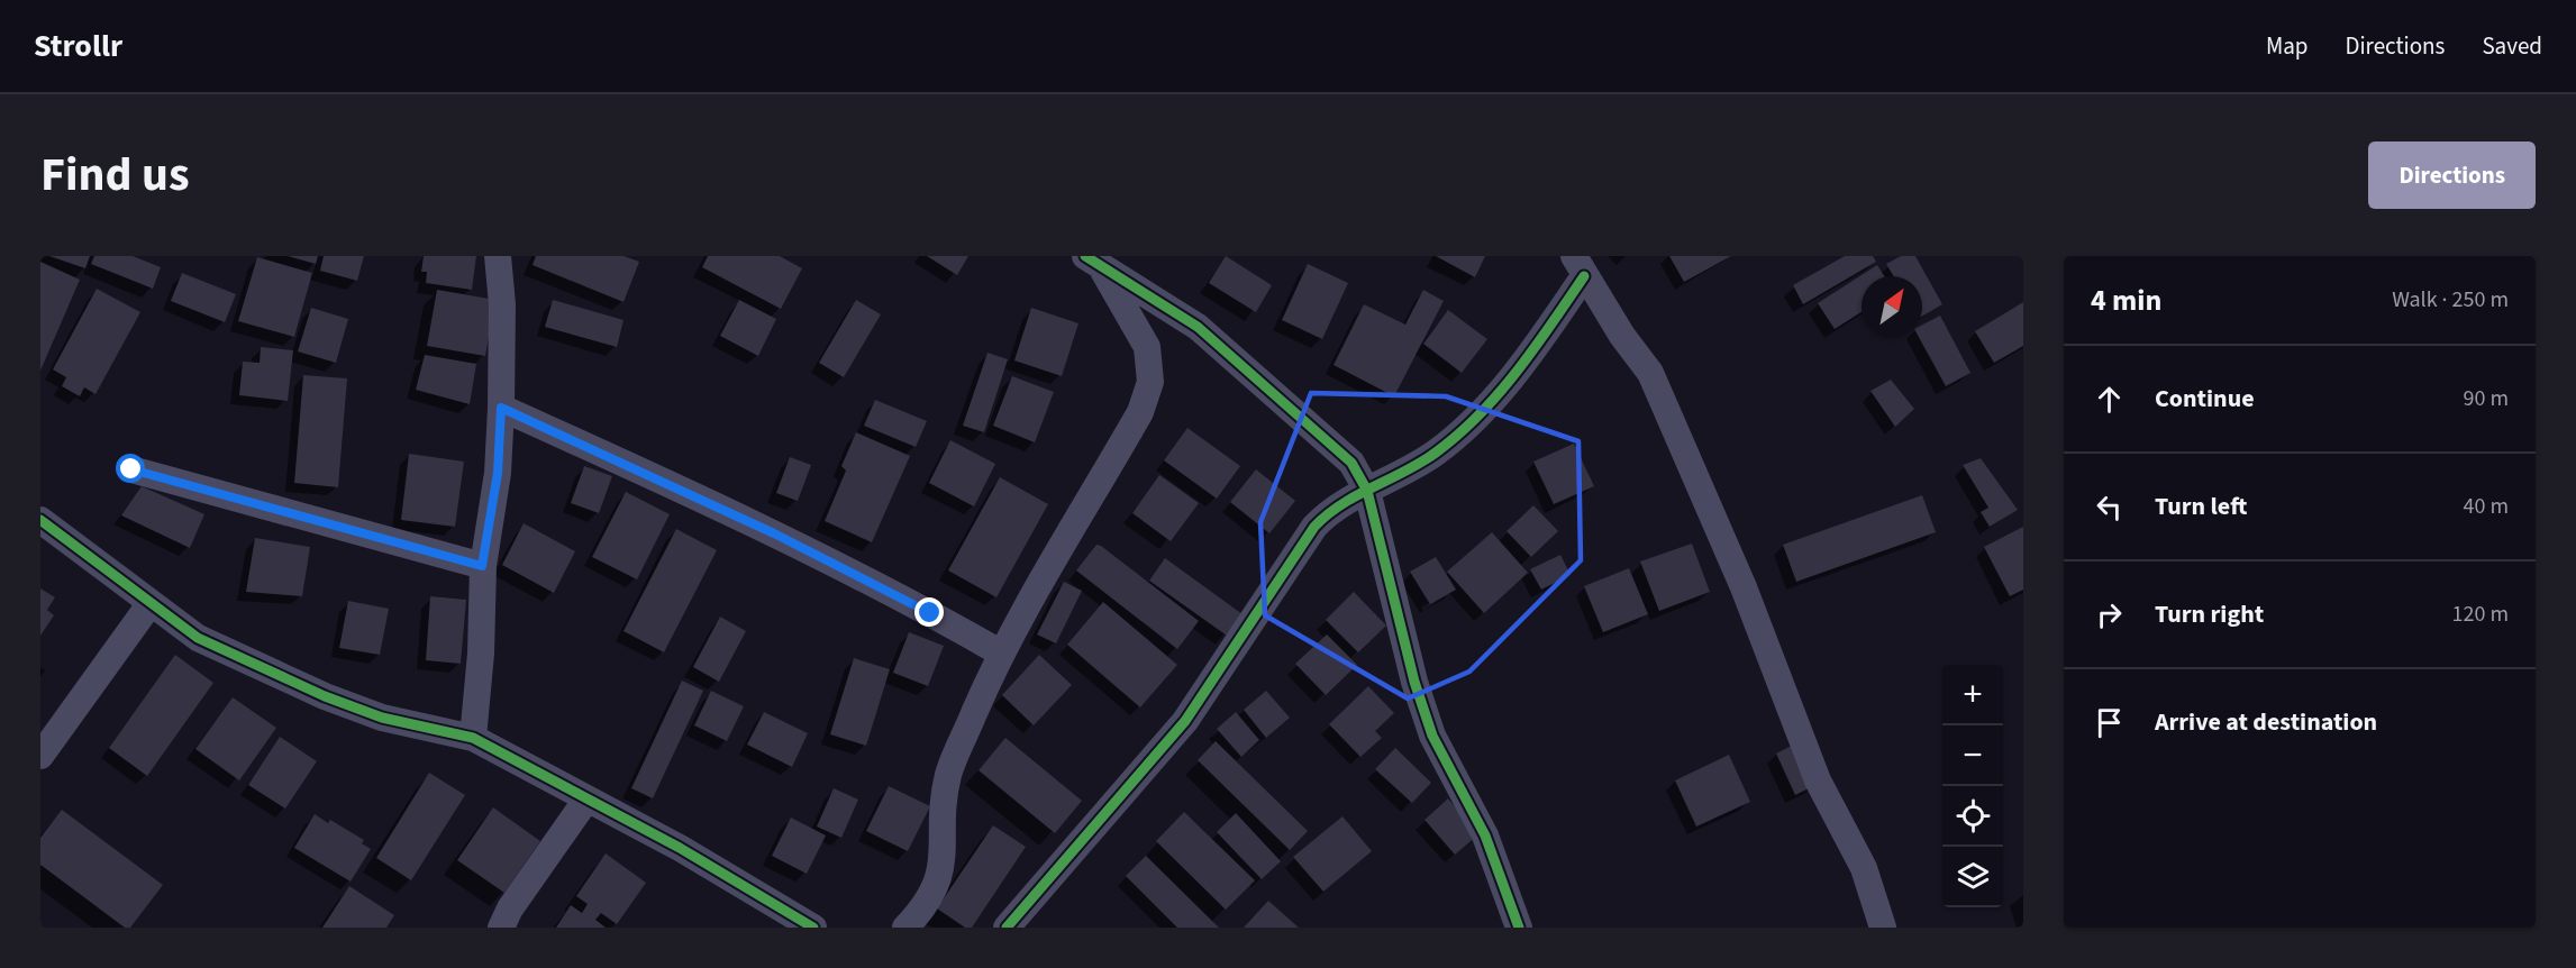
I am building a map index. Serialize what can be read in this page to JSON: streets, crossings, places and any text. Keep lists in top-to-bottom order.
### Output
{
  "north": "top right",
  "page": {
    "header": "Strollr",
    "nav": ["Map", "Directions", "Saved"],
    "title": "Find us",
    "buttons": "Directions",
    "heading": ["4 min", "Walk · 250 m"],
    "list": [
      ["Continue", "90 m"],
      ["Turn left", "40 m"],
      ["Turn right", "120 m"],
      "Arrive at destination"
    ],
    "map_buttons": ["+", "−"]
  }
}
